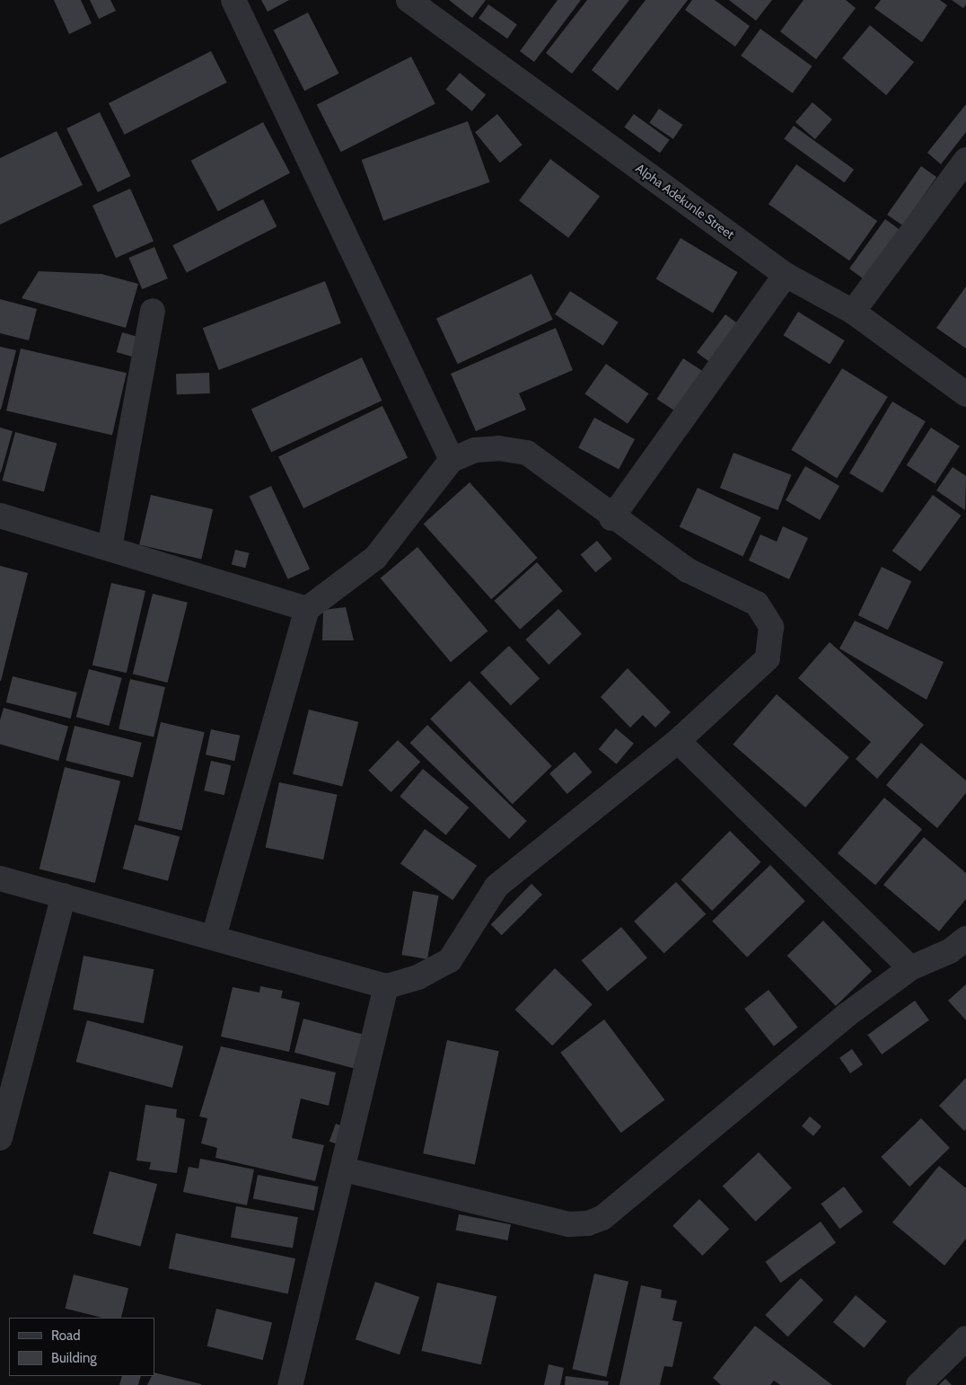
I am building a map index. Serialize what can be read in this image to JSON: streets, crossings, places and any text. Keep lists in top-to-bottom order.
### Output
{
  "streets": {
    "street": ["Alpha Adekunle Street"]
  },
  "legend": ["Road", "Building"]
}
